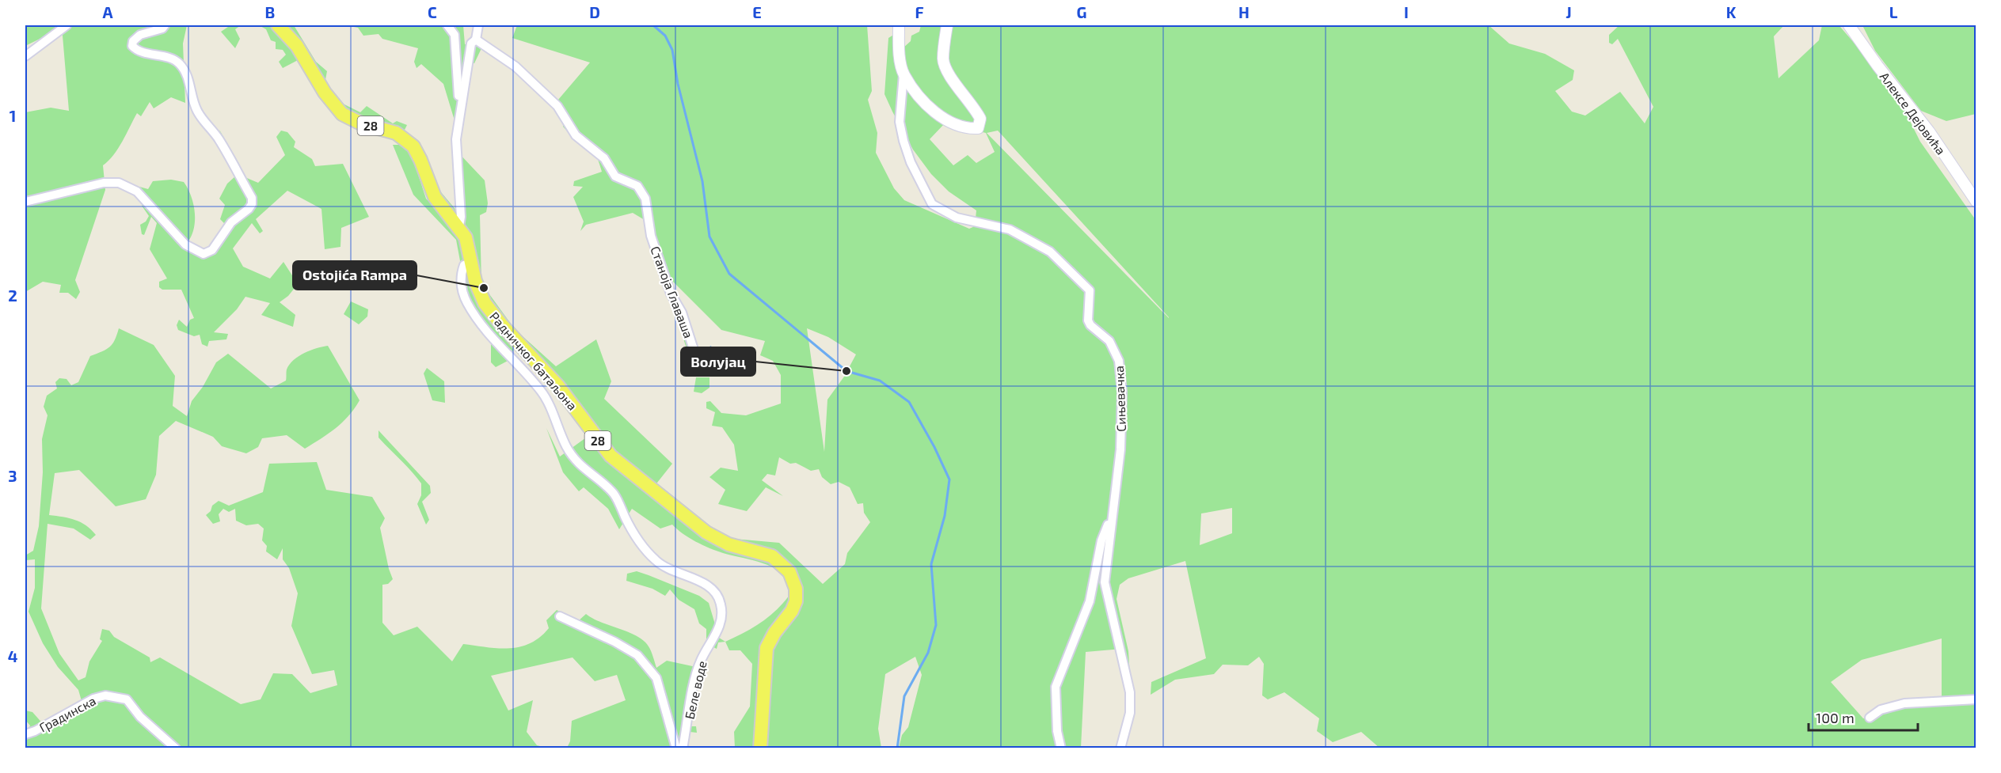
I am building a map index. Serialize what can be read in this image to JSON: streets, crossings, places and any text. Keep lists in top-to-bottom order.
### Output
{
  "streets": {
    "main road": ["28", "Радничког батаљона"],
    "street": [
      "Алексе Дејовића",
      "Станоја Главаша",
      "Сињевачка",
      "Беле воде",
      "Градинска"
    ]
  },
  "crossings": [
    ["Радничког батаљона", "Беле воде"]
  ],
  "places": ["Ostojića Rampa", "Волујац"],
  "scale_bar": "100 m",
  "grid": {
    "columns": [
      "A",
      "B",
      "C",
      "D",
      "E",
      "F",
      "G",
      "H",
      "I",
      "J",
      "K",
      "L"
    ],
    "rows": [
      "1",
      "2",
      "3",
      "4"
    ]
  }
}
